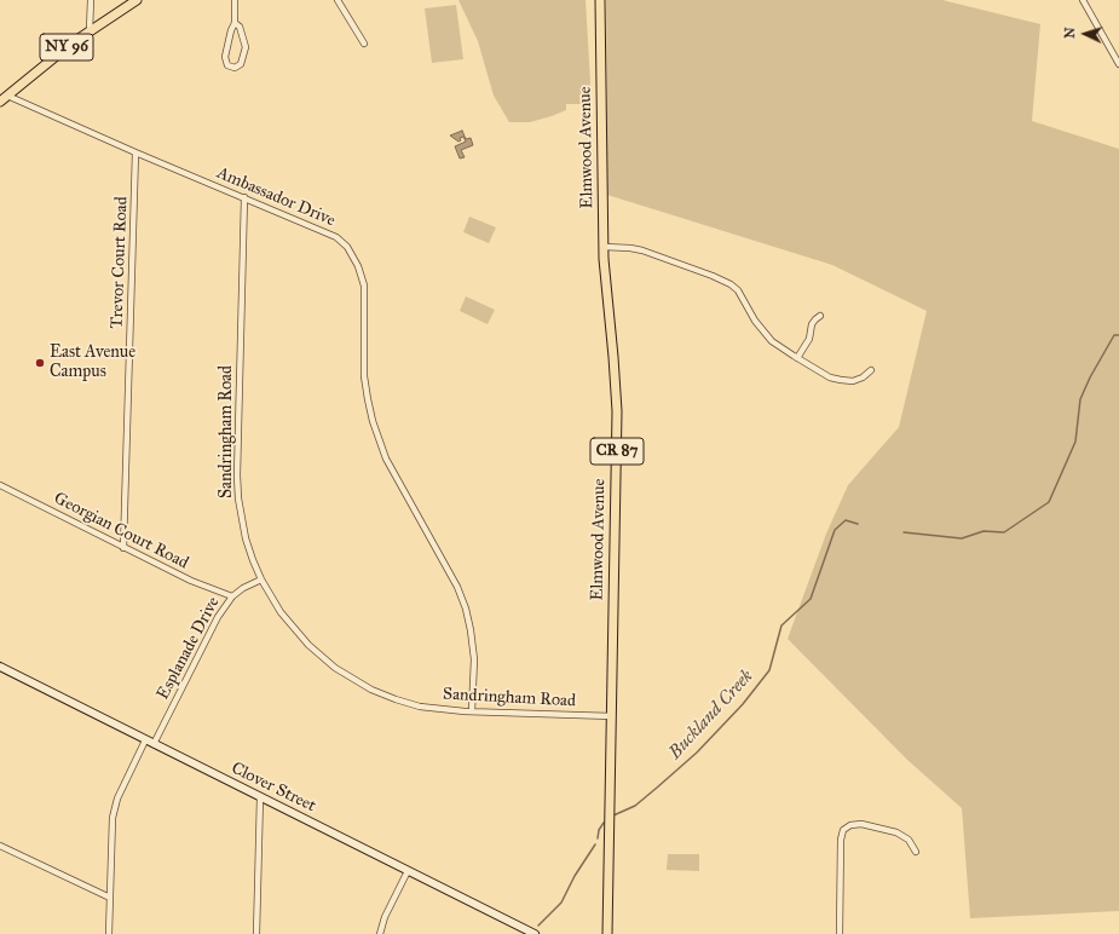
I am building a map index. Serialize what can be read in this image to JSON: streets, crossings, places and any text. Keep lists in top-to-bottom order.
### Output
{
  "streets": {
    "main road": [
      "NY 96",
      "Elmwood Avenue",
      "CR 87",
      "Clover Street"
    ],
    "street": [
      "Ambassador Drive",
      "Trevor Court Road",
      "Sandringham Road",
      "Georgian Court Road",
      "Esplanade Drive"
    ]
  },
  "crossings": [
    ["NY 96", "Ambassador Drive"],
    ["Elmwood Avenue", "Sandringham Road"],
    ["Ambassador Drive", "Trevor Court Road"],
    ["Ambassador Drive", "Sandringham Road"],
    ["Trevor Court Road", "Georgian Court Road"],
    ["Sandringham Road", "Esplanade Drive"],
    ["Georgian Court Road", "Esplanade Drive"],
    ["Esplanade Drive", "Clover Street"]
  ],
  "water": ["Buckland Creek"],
  "places": ["East Avenue Campus"],
  "north": "left"
}
